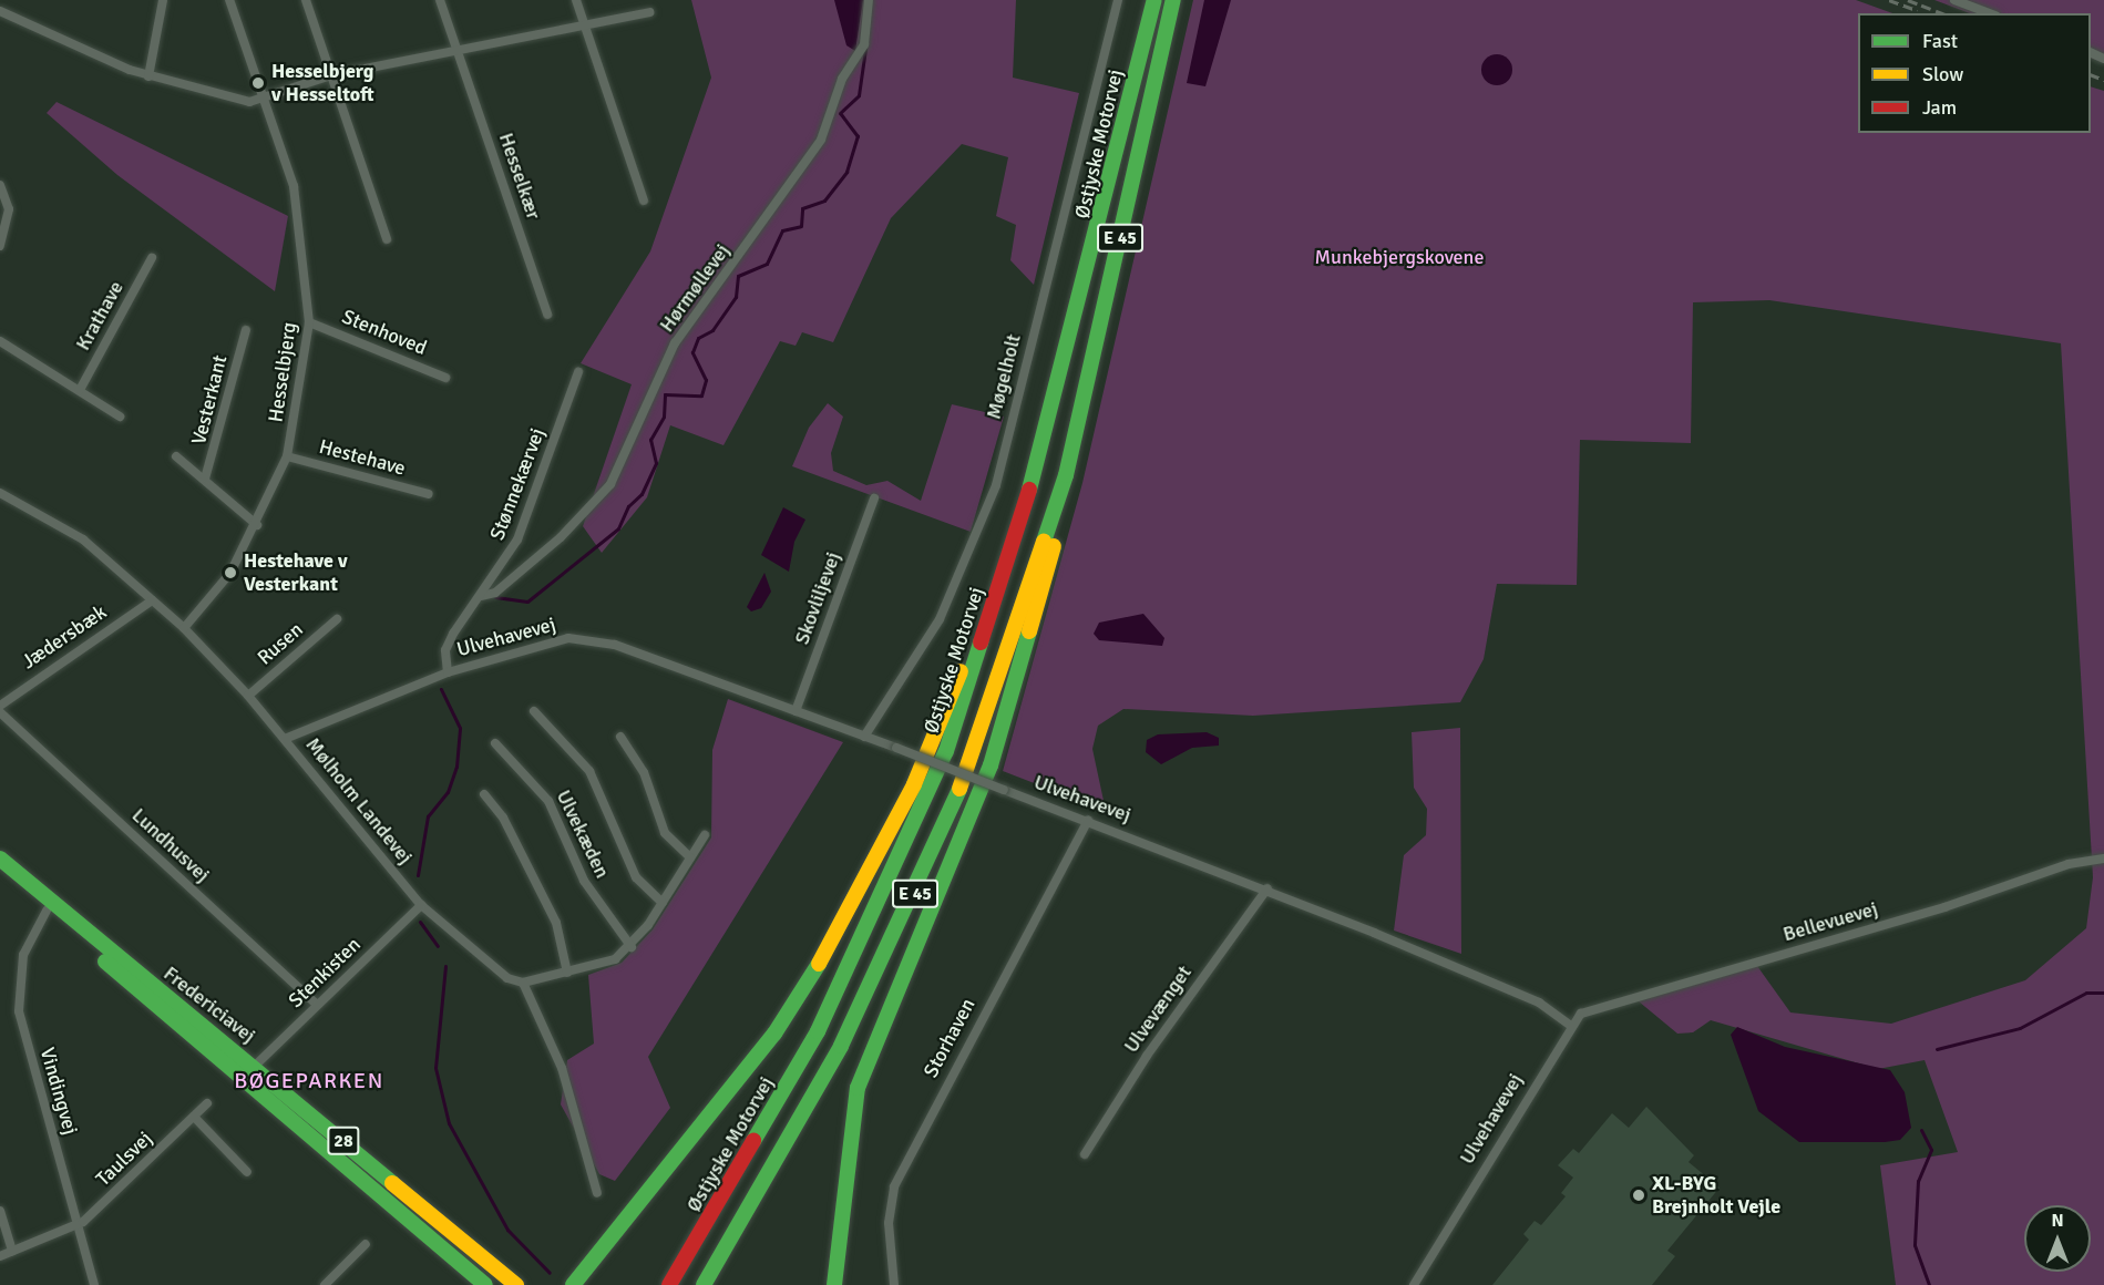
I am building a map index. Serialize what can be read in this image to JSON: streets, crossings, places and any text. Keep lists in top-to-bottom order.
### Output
{
  "streets": {
    "main road": [
      "Østjyske Motorvej",
      "E 45",
      "Fredericiavej",
      "28"
    ],
    "street": [
      "Hesselkær",
      "Hørmøllevej",
      "Krathave",
      "Stenhoved",
      "Hesselbjerg",
      "Møgelholt",
      "Vesterkant",
      "Hestehave",
      "Stønnekærvej",
      "Skovliljevej",
      "Jædersbæk",
      "Ulvehavevej",
      "Rusen",
      "Mølholm Landevej",
      "Ulvekæden",
      "Lundhusvej",
      "Bellevuevej",
      "Stenkisten",
      "Ulvevænget",
      "Storhaven",
      "Vindingvej",
      "Taulsvej"
    ]
  },
  "crossings": [
    ["Hørmøllevej", "Stønnekærvej"],
    ["Stenhoved", "Hesselbjerg"],
    ["Hesselbjerg", "Vesterkant"],
    ["Hesselbjerg", "Hestehave"],
    ["Hesselbjerg", "Mølholm Landevej"],
    ["Møgelholt", "Ulvehavevej"],
    ["Stønnekærvej", "Ulvehavevej"],
    ["Skovliljevej", "Ulvehavevej"],
    ["Jædersbæk", "Mølholm Landevej"],
    ["Ulvehavevej", "Mølholm Landevej"],
    ["Ulvehavevej", "Bellevuevej"],
    ["Ulvehavevej", "Ulvevænget"],
    ["Ulvehavevej", "Storhaven"],
    ["Rusen", "Mølholm Landevej"],
    ["Mølholm Landevej", "Stenkisten"],
    ["Lundhusvej", "Stenkisten"],
    ["Stenkisten", "Fredericiavej"],
    ["Fredericiavej", "Vindingvej"],
    ["Vindingvej", "Taulsvej"]
  ],
  "districts": ["BØGEPARKEN"],
  "parks": ["Munkebjergskovene"],
  "places": ["Hesselbjerg v Hesseltoft", "Hestehave v Vesterkant", "XL-BYG Brejnholt Vejle"],
  "legend": ["Fast", "Slow", "Jam"],
  "north": "top"
}
